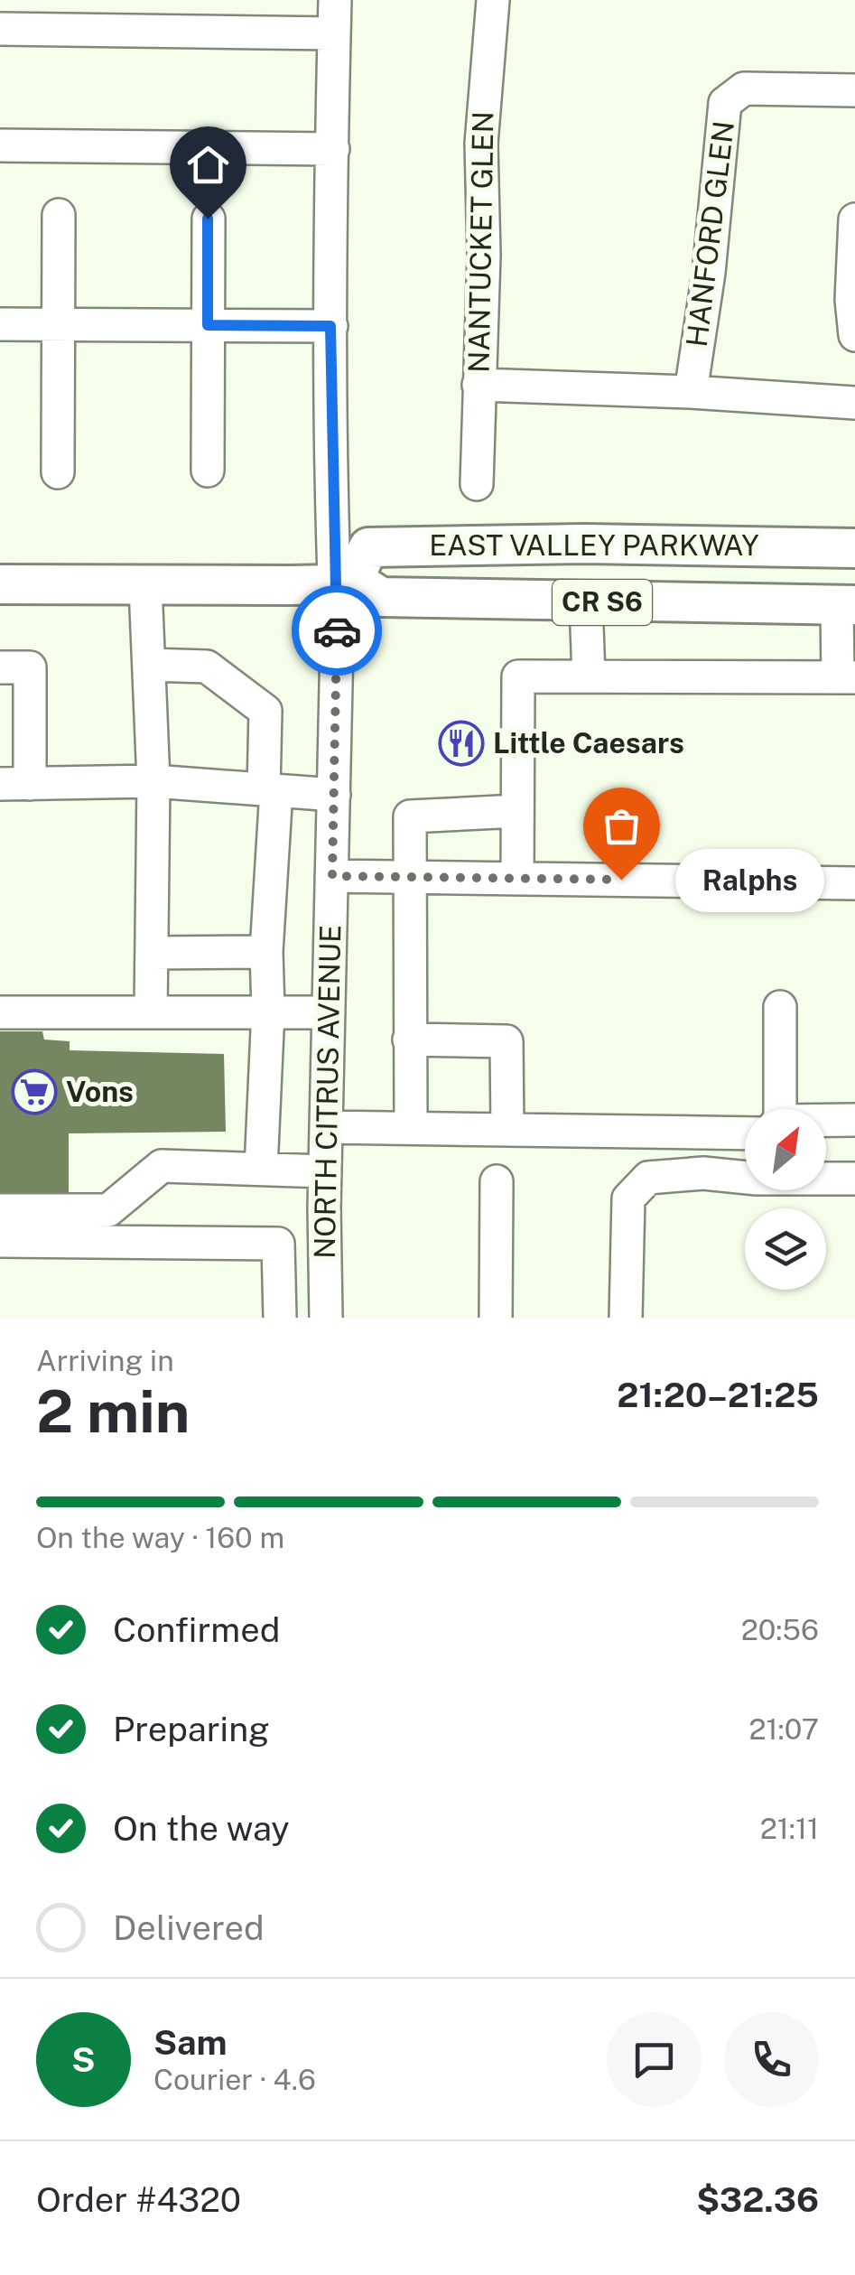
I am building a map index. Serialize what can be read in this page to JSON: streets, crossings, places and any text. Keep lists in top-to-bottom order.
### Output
{
  "streets": {
    "main road": ["EAST VALLEY PARKWAY", "CR S6"],
    "street": ["HANFORD GLEN", "NANTUCKET GLEN", "NORTH CITRUS AVENUE"]
  },
  "crossings": [
    ["EAST VALLEY PARKWAY", "NORTH CITRUS AVENUE"]
  ],
  "places": {
    "restaurant": ["Little Caesars"],
    "other": ["Ralphs"],
    "supermarket": ["Vons"]
  },
  "north": "top right",
  "page": {
    "bubble": "Ralphs",
    "heading": ["2 min", "Arriving in", "21:20–21:25"],
    "panel": [
      "Sam",
      "Courier · 4.6",
      "Order #4320",
      "$32.36"
    ],
    "bar": "On the way · 160 m",
    "list": [
      ["Confirmed", "20:56"],
      ["Preparing", "21:07"],
      ["On the way", "21:11"],
      "Delivered"
    ],
    "round": "S"
  }
}
